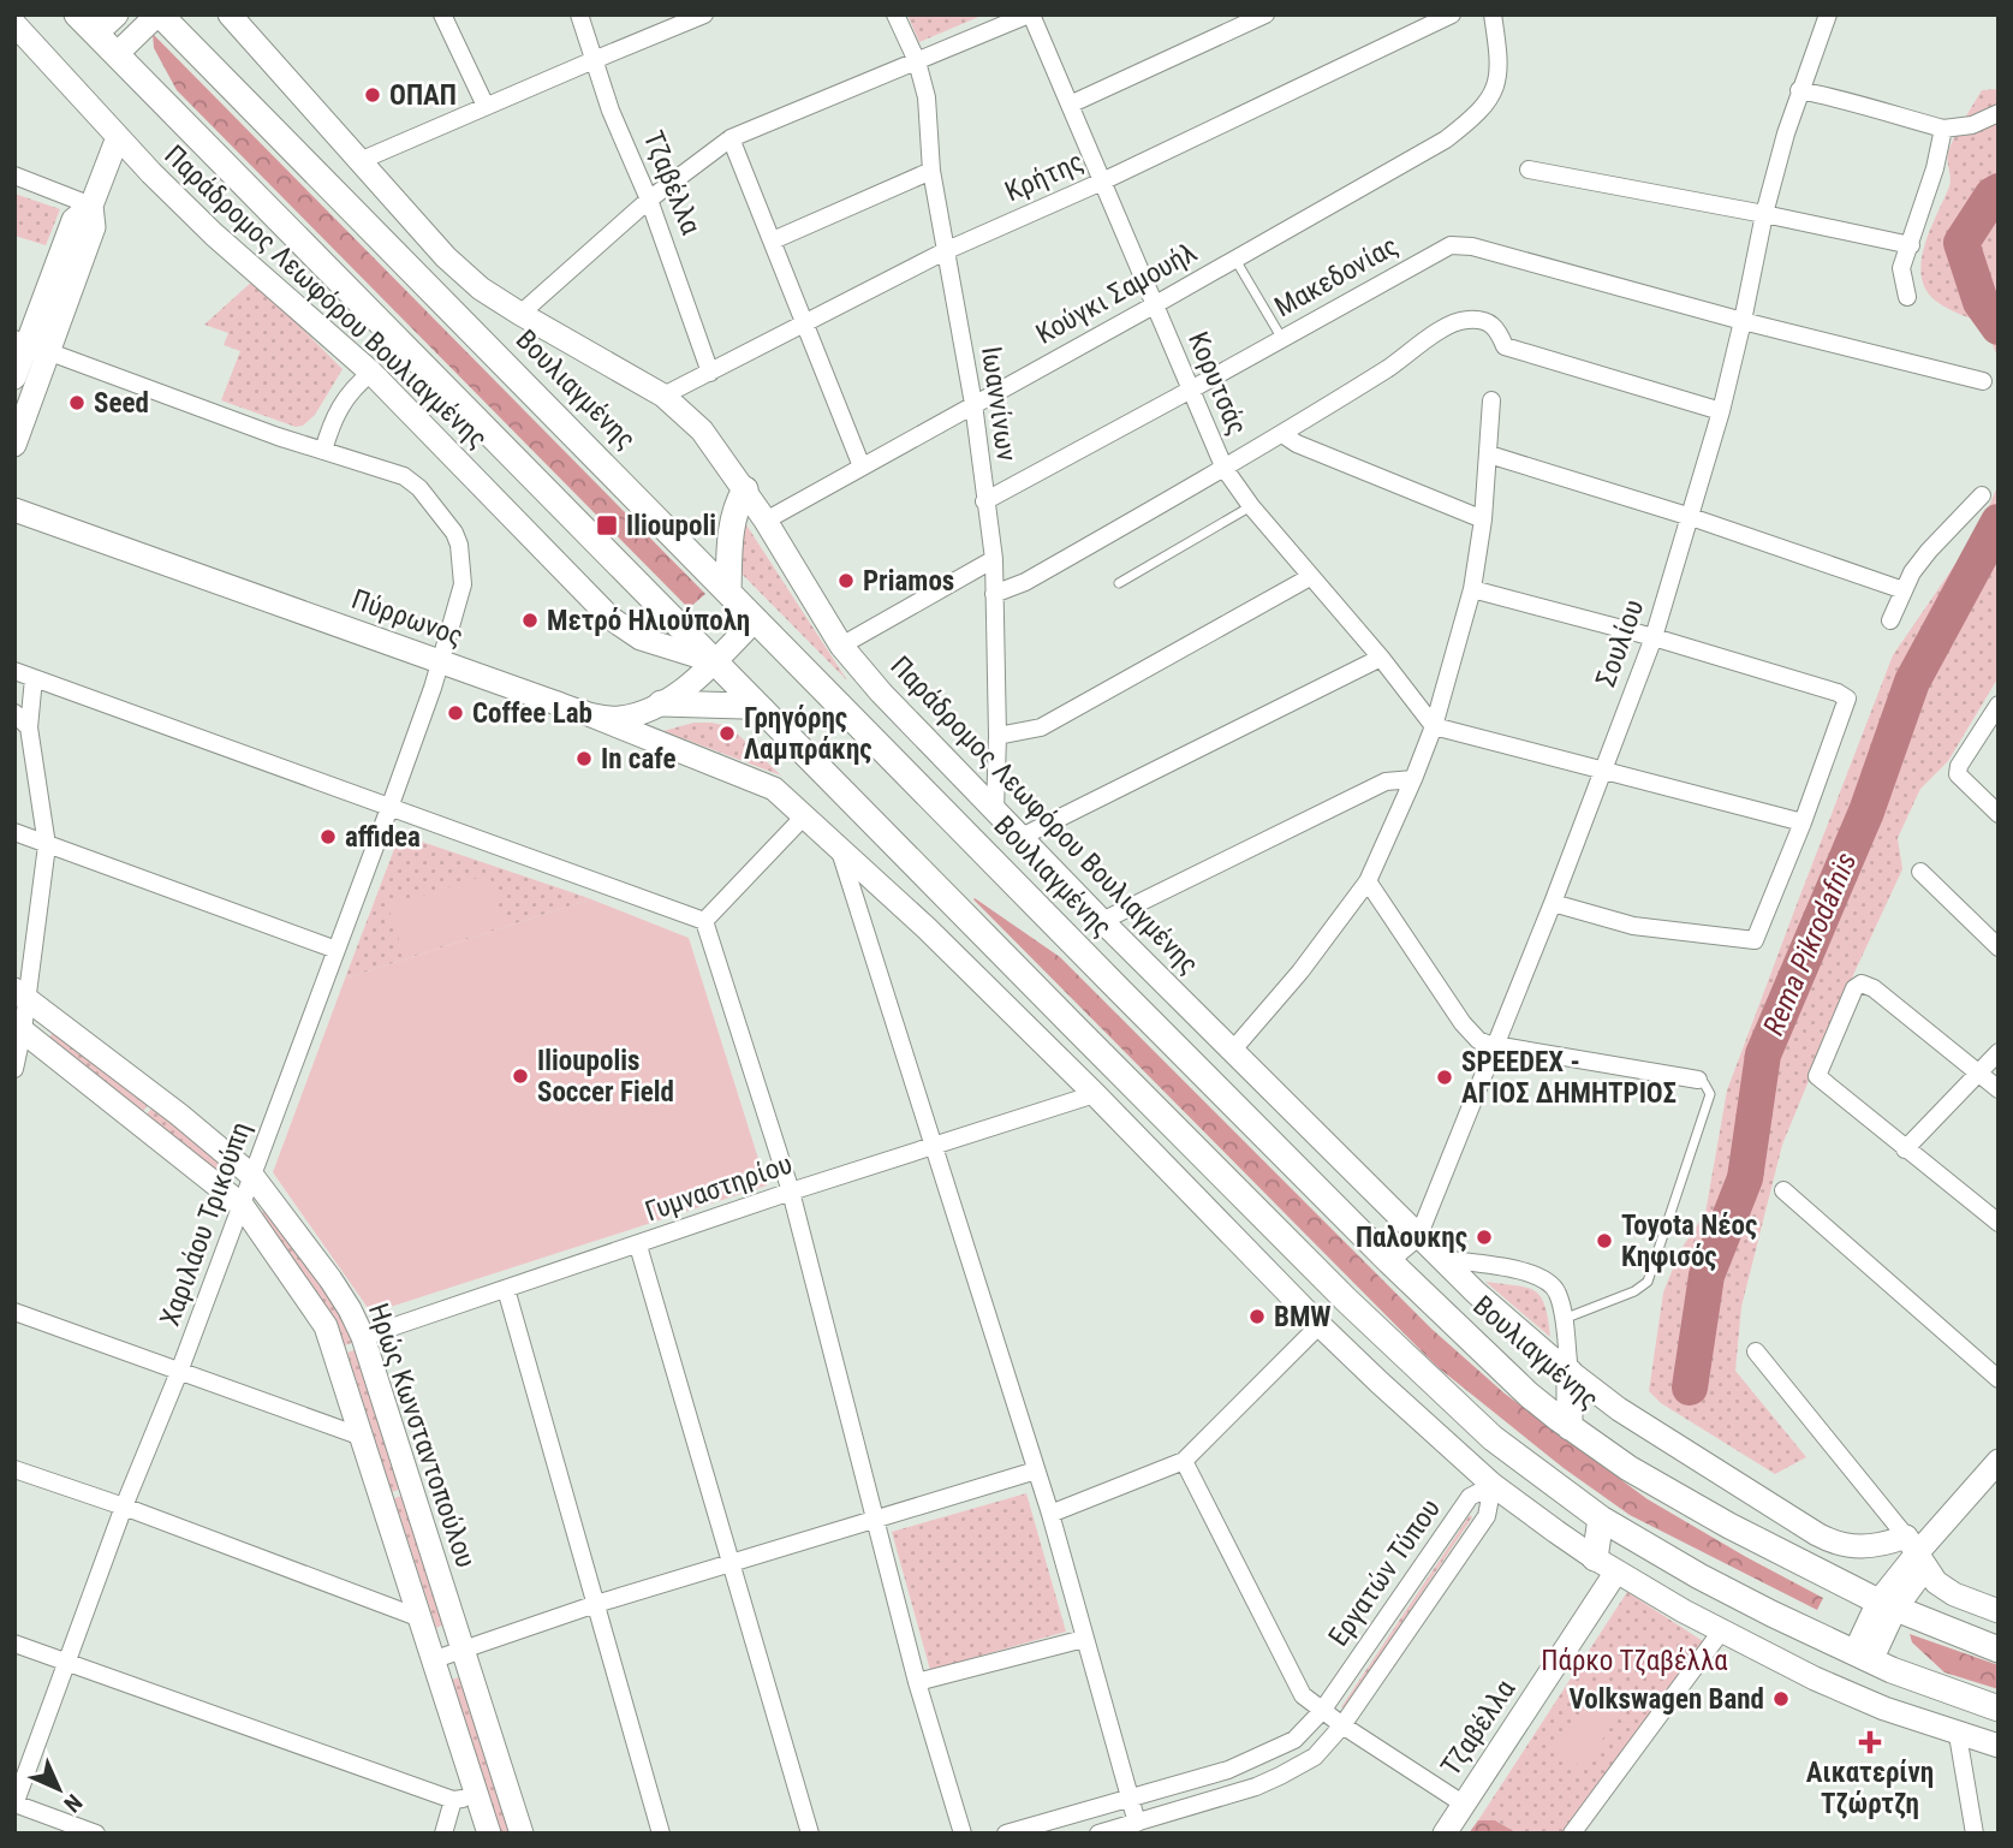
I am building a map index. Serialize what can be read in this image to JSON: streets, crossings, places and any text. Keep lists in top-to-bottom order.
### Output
{
  "streets": {
    "main road": ["Βουλιαγμένης"],
    "street": [
      "Κρήτης",
      "Τζαβέλλα",
      "Μακεδονίας",
      "Κούγκι Σαμουήλ",
      "Παράδρομος Λεωφόρου Βουλιαγμένης",
      "Κορυτσάς",
      "Ιωαννίνων",
      "Πύρρωνος",
      "Σουλίου",
      "Γυμναστηρίου",
      "Χαριλάου Τρικούπη",
      "Ηρώς Κωνσταντοπούλου",
      "Εργατών Τύπου"
    ]
  },
  "crossings": [
    ["Κρήτης", "Τζαβέλλα"],
    ["Κρήτης", "Παράδρομος Λεωφόρου Βουλιαγμένης"],
    ["Κρήτης", "Κορυτσάς"],
    ["Κρήτης", "Ιωαννίνων"],
    ["Μακεδονίας", "Κορυτσάς"],
    ["Μακεδονίας", "Ιωαννίνων"],
    ["Μακεδονίας", "Σουλίου"],
    ["Κούγκι Σαμουήλ", "Παράδρομος Λεωφόρου Βουλιαγμένης"],
    ["Κούγκι Σαμουήλ", "Κορυτσάς"],
    ["Κούγκι Σαμουήλ", "Ιωαννίνων"],
    ["Παράδρομος Λεωφόρου Βουλιαγμένης", "Ιωαννίνων"],
    ["Παράδρομος Λεωφόρου Βουλιαγμένης", "Πύρρωνος"],
    ["Παράδρομος Λεωφόρου Βουλιαγμένης", "Σουλίου"],
    ["Βουλιαγμένης", "Πύρρωνος"],
    ["Βουλιαγμένης", "Σουλίου"],
    ["Πύρρωνος", "Χαριλάου Τρικούπη"],
    ["Γυμναστηρίου", "Ηρώς Κωνσταντοπούλου"],
    ["Χαριλάου Τρικούπη", "Ηρώς Κωνσταντοπούλου"]
  ],
  "water": ["Rema Pikrodafnis"],
  "parks": ["Πάρκο Τζαβέλλα"],
  "places": {
    "other": [
      "ΟΠΑΠ",
      "Seed",
      "Priamos",
      "Μετρό Ηλιούπολη",
      "Coffee Lab",
      "Γρηγόρης Λαμπράκης",
      "In cafe",
      "affidea",
      "Ilioupolis Soccer Field",
      "SPEEDEX - ΑΓΙΟΣ ΔΗΜΗΤΡΙΟΣ",
      "Παλουκης",
      "Toyota Νέος Κηφισός",
      "BMW",
      "Volkswagen Band"
    ],
    "transit": ["Ilioupoli"],
    "health": ["Αικατερίνη Τζώρτζη"]
  },
  "north": "bottom right"
}
